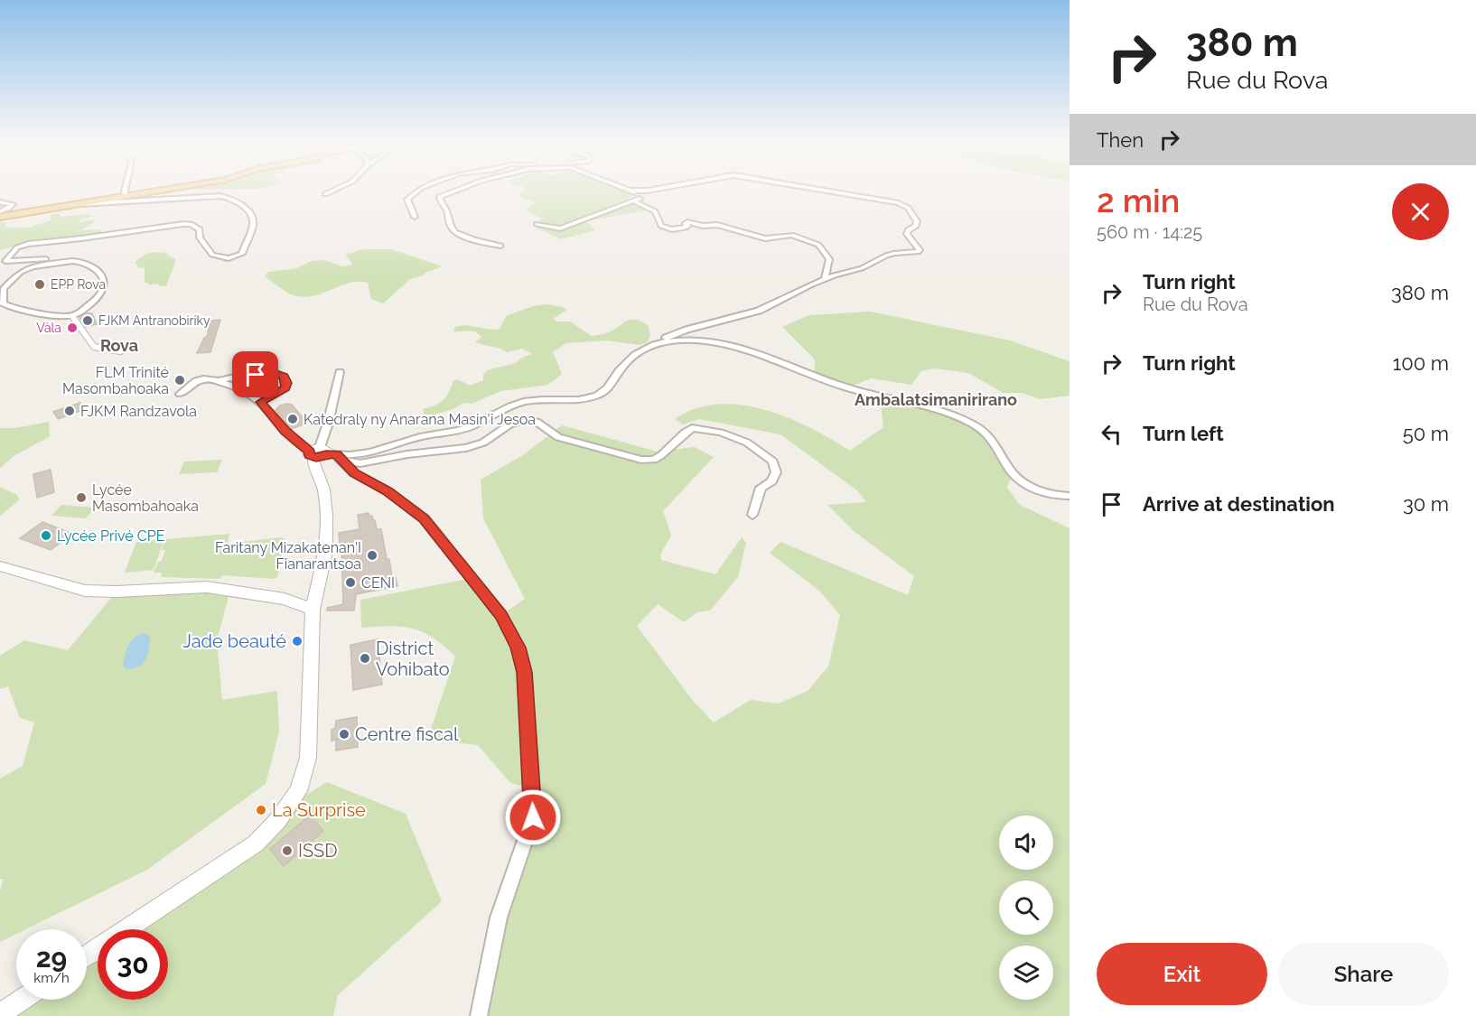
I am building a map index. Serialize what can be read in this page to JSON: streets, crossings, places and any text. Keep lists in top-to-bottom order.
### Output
{
  "districts": ["Rova", "Ambalatsimanirirano"],
  "places": [
    "EPP Rova",
    "FJKM Antranobiriky",
    "Vàla",
    "FLM Trinité Masombahoaka",
    "FJKM Randzavola",
    "Katedraly ny Anarana Masin'i Jesoa",
    "Lycée Masombahoaka",
    "Lycée Privé CPE",
    "Faritany Mizakatenan'I Fianarantsoa",
    "CENI",
    "Jade beauté",
    "District Vohibato",
    "Centre fiscal",
    "La Surprise",
    "ISSD"
  ],
  "page": {
    "turn": ["380 m", "Rue du Rova"],
    "then": "Then",
    "heading": ["2 min", "560 m · 14:25"],
    "list": [
      {
        "name": "Turn right",
        "note": "Rue du Rova",
        "value": "380 m"
      },
      {
        "name": "Turn right",
        "value": "100 m"
      },
      {
        "name": "Turn left",
        "value": "50 m"
      },
      {
        "name": "Arrive at destination",
        "value": "30 m"
      }
    ],
    "speed": "29 km/h",
    "limit": "30",
    "buttons": ["Exit", "Share"]
  }
}
